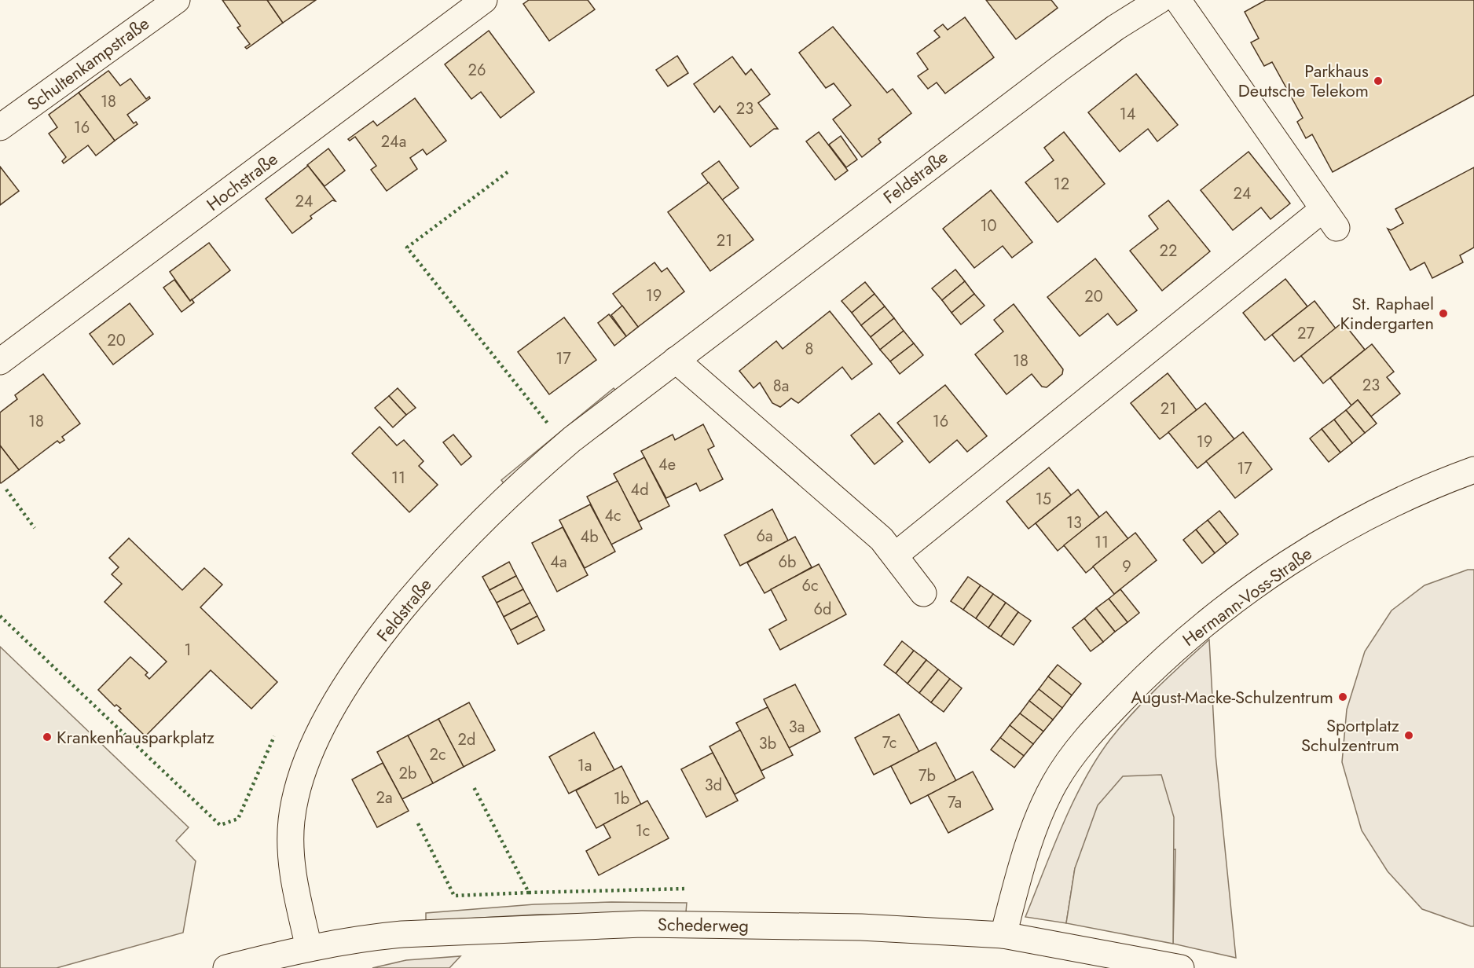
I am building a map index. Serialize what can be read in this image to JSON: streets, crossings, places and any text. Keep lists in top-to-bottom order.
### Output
{
  "streets": {
    "street": [
      "Schultenkampstraße",
      "Feldstraße",
      "Hochstraße",
      "Hermann-Voss-Straße",
      "Schederweg"
    ]
  },
  "crossings": [
    ["Feldstraße", "Schederweg"],
    ["Hermann-Voss-Straße", "Schederweg"]
  ],
  "places": [
    "Parkhaus Deutsche Telekom",
    "St. Raphael Kindergarten",
    "August-Macke-Schulzentrum",
    "Sportplatz Schulzentrum",
    "Krankenhausparkplatz"
  ],
  "house_numbers": [
    "26",
    "18",
    "23",
    "14",
    "16",
    "24a",
    "12",
    "24",
    "24",
    "10",
    "21",
    "22",
    "19",
    "20",
    "27",
    "20",
    "8",
    "17",
    "18",
    "23",
    "8a",
    "21",
    "18",
    "16",
    "19",
    "4e",
    "17",
    "11",
    "4d",
    "15",
    "4c",
    "13",
    "6a",
    "4b",
    "11",
    "4a",
    "6b",
    "9",
    "6c",
    "6d",
    "1",
    "3a",
    "2d",
    "7c",
    "3b",
    "2c",
    "1a",
    "2b",
    "7b",
    "3d",
    "2a",
    "1b",
    "7a",
    "1c"
  ]
}
